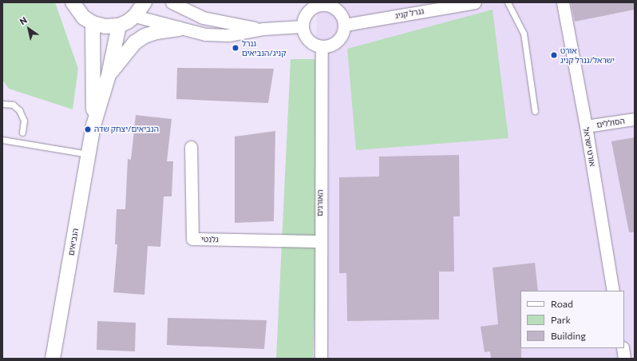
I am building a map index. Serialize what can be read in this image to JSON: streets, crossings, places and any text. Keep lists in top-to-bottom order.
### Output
{
  "streets": {
    "street": [
      "גנרל קניג",
      "הסוללים",
      "אורט ישראל",
      "האורגים",
      "גלנטי",
      "הנביאים"
    ]
  },
  "crossings": [
    ["גנרל קניג", "האורגים"],
    ["הסוללים", "אורט ישראל"],
    ["האורגים", "גלנטי"]
  ],
  "places": ["גנרל קניג/הנביאים", "אורט ישראל/גנרל קניג", "הנביאים/יצחק שדה"],
  "legend": ["Road", "Park", "Building"],
  "north": "top left"
}
